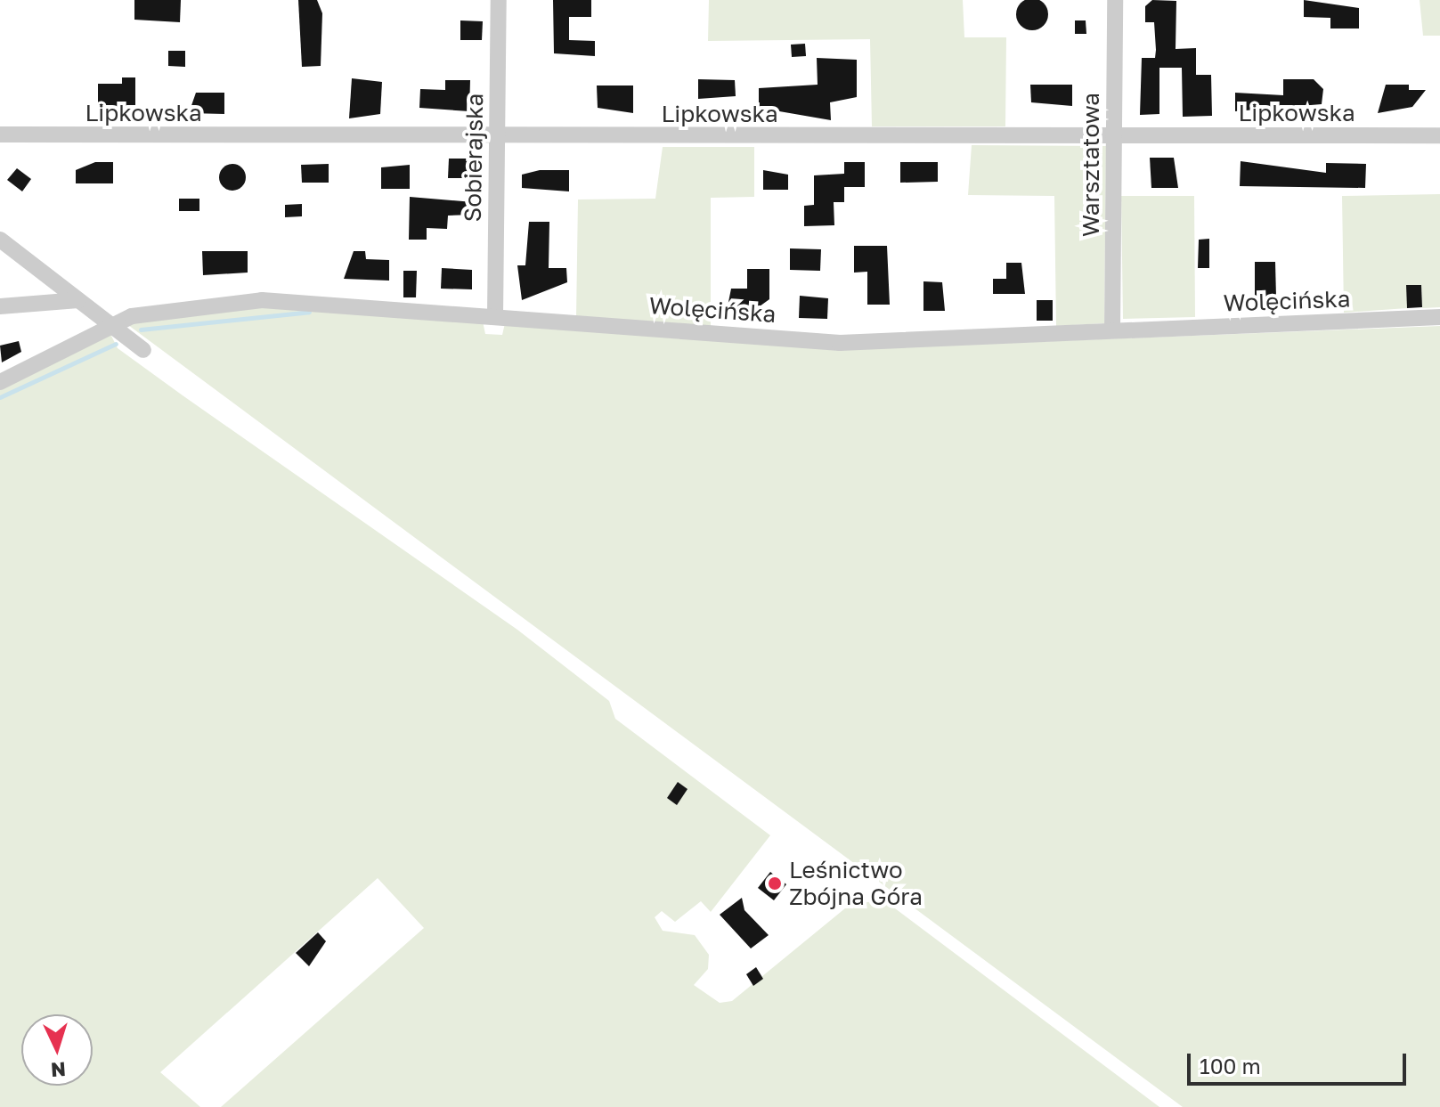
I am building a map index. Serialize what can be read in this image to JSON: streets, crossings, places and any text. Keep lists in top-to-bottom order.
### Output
{
  "streets": {
    "street": [
      "Lipkowska",
      "Sobierajska",
      "Warsztatowa",
      "Wolęcińska"
    ]
  },
  "crossings": [
    ["Lipkowska", "Sobierajska"],
    ["Lipkowska", "Warsztatowa"],
    ["Sobierajska", "Wolęcińska"],
    ["Warsztatowa", "Wolęcińska"]
  ],
  "places": ["Leśnictwo Zbójna Góra"],
  "scale_bar": "100 m",
  "north": "bottom"
}
